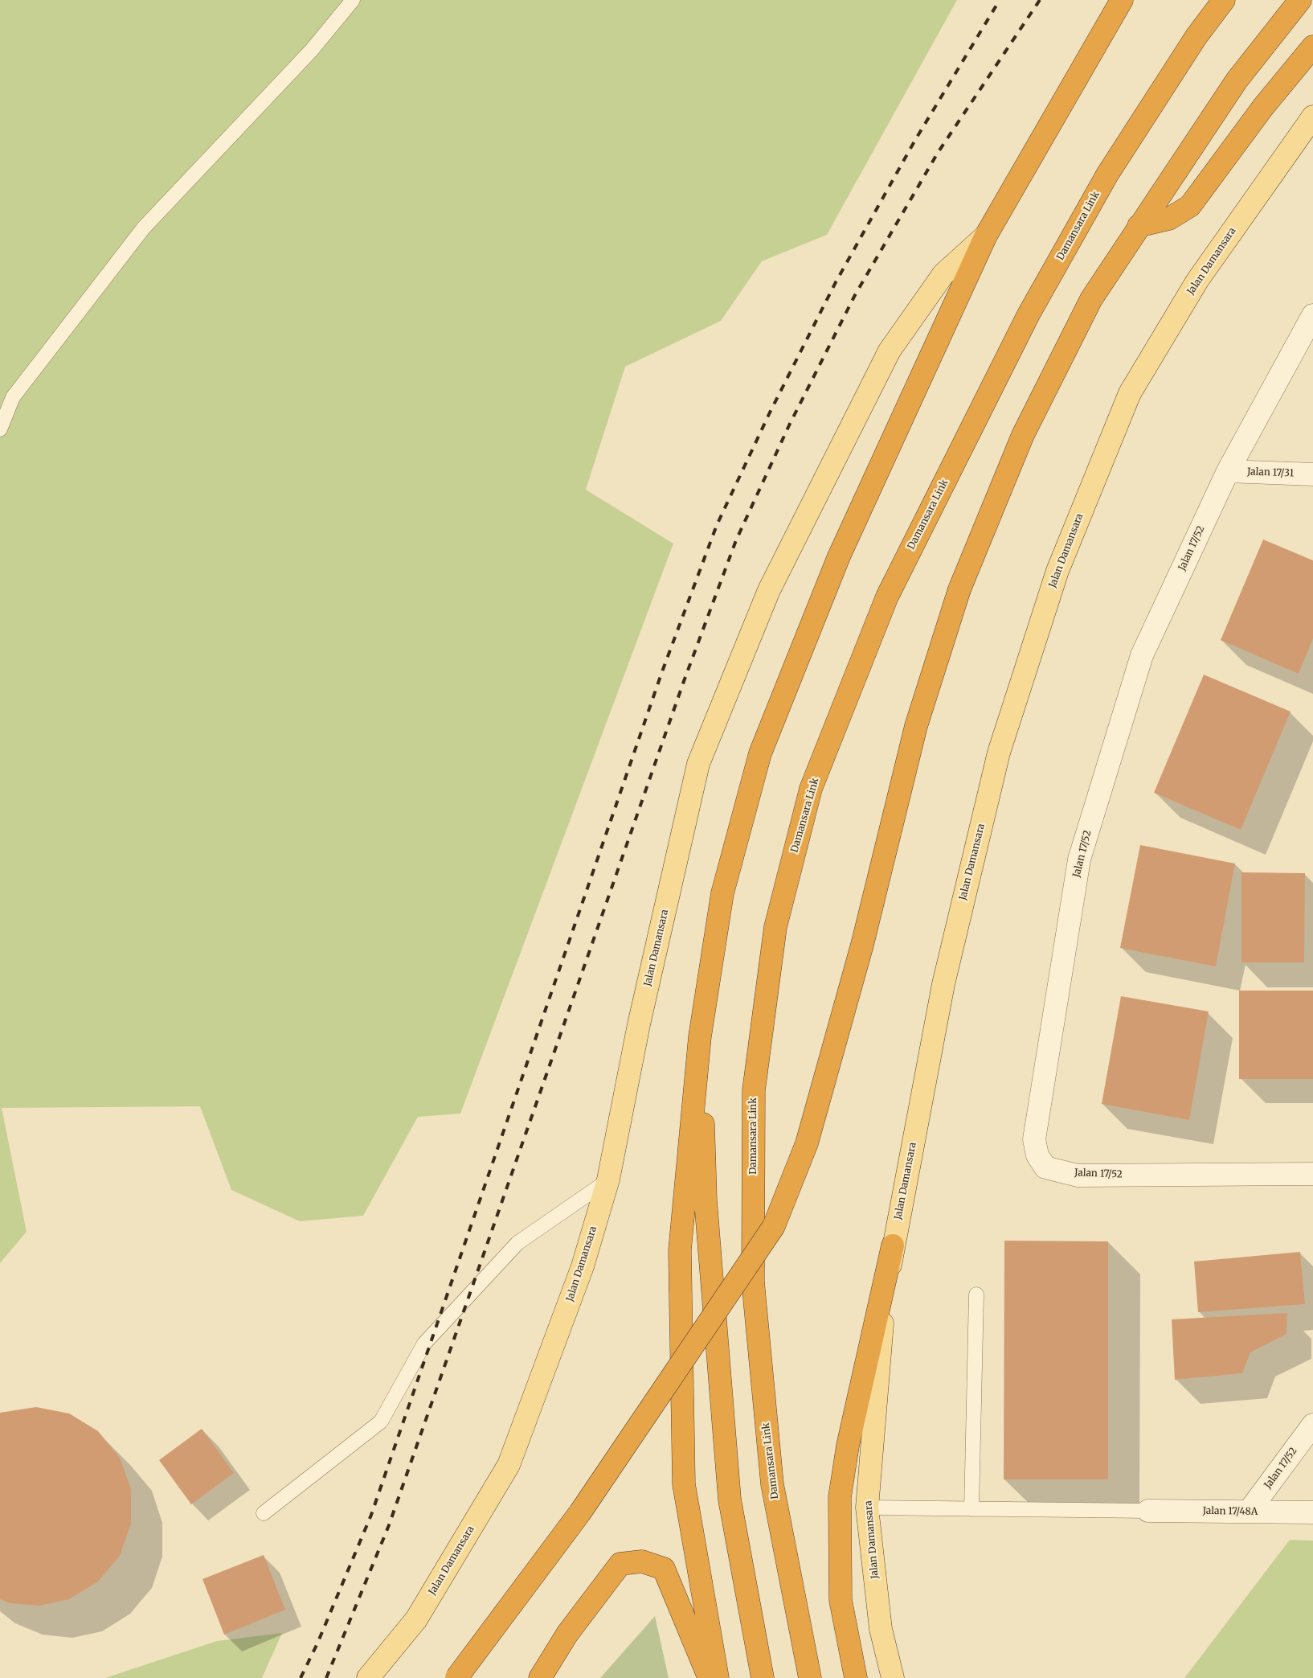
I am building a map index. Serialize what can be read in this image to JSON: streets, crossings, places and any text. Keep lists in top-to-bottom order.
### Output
{
  "streets": {
    "highway": ["Damansara Link"],
    "main road": ["Jalan Damansara"],
    "street": ["Jalan 17/31", "Jalan 17/52", "Jalan 17/48A"]
  },
  "crossings": [
    ["Jalan 17/31", "Jalan 17/52"],
    ["Jalan 17/52", "Jalan 17/48A"]
  ]
}
